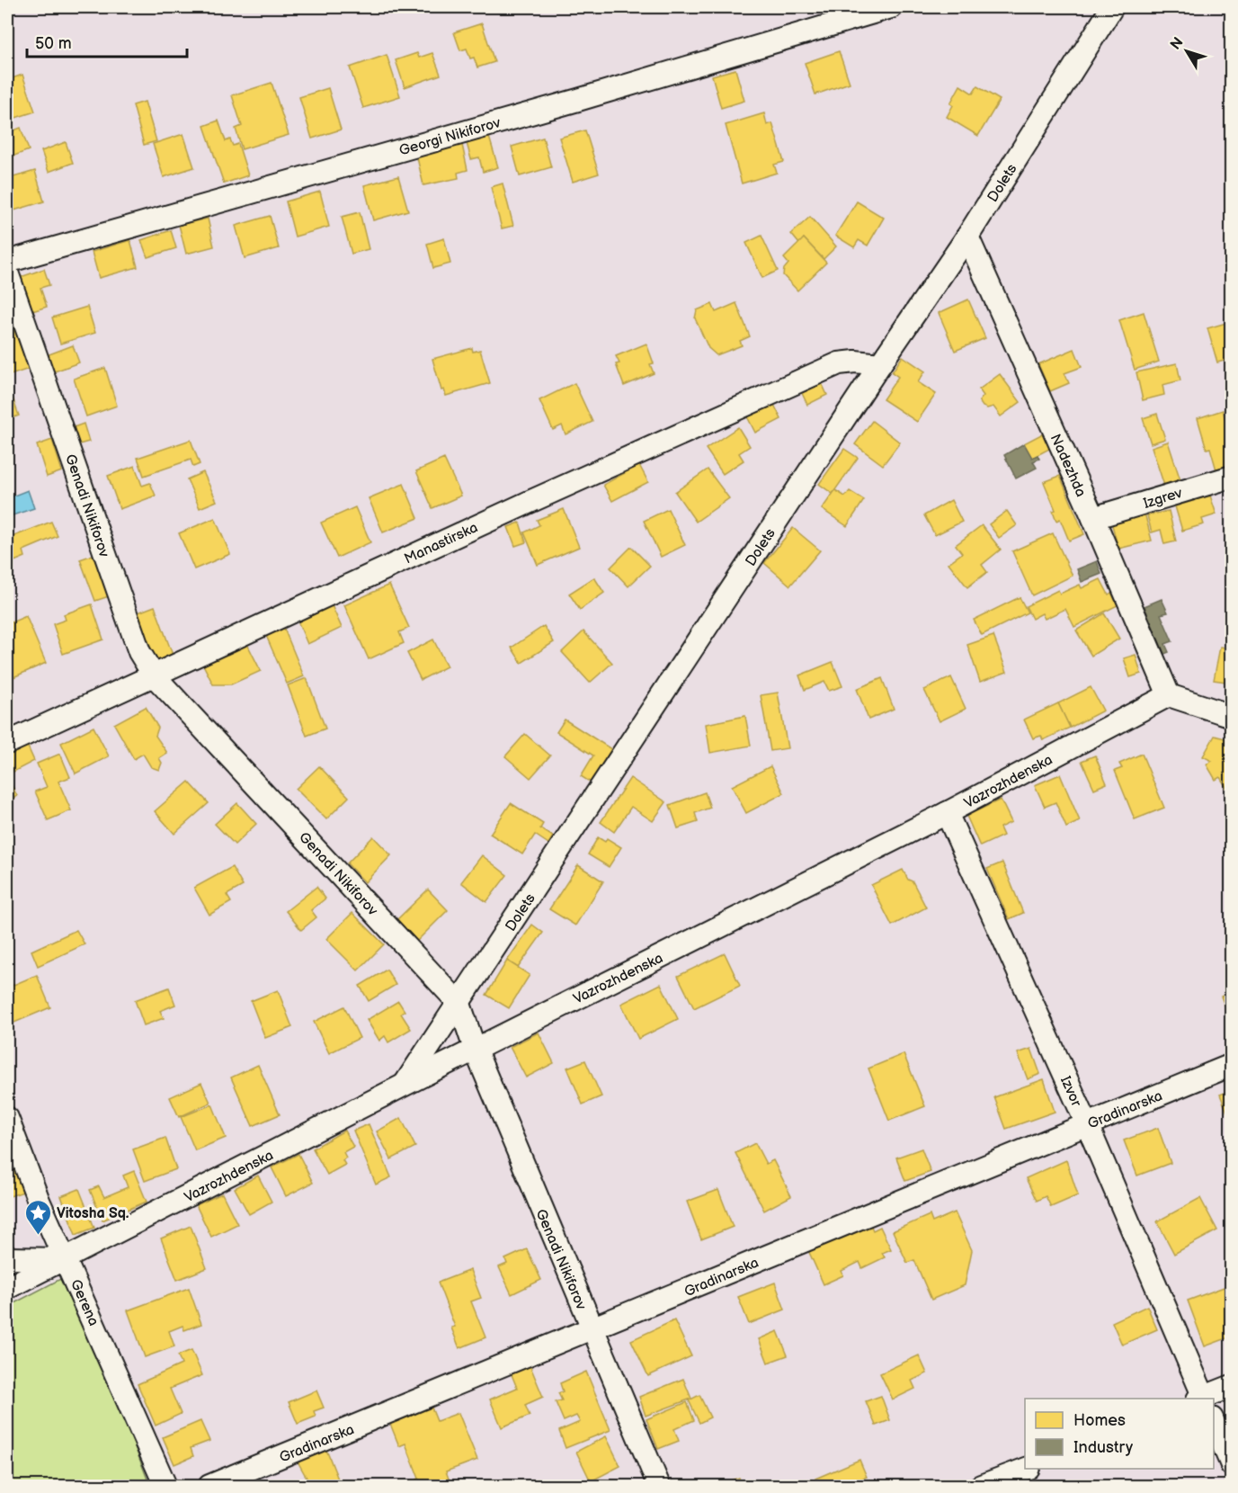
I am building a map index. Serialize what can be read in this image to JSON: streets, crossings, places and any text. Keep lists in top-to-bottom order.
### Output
{
  "streets": {
    "street": [
      "Georgi Nikiforov",
      "Dolets",
      "Nadezhda",
      "Izgrev",
      "Genadi Nikiforov",
      "Manastirska",
      "Vazrozhdenska",
      "Izvor",
      "Gradinarska",
      "Gerena"
    ]
  },
  "crossings": [
    ["Dolets", "Nadezhda"],
    ["Dolets", "Genadi Nikiforov"],
    ["Dolets", "Manastirska"],
    ["Dolets", "Vazrozhdenska"],
    ["Nadezhda", "Izgrev"],
    ["Nadezhda", "Vazrozhdenska"],
    ["Genadi Nikiforov", "Manastirska"],
    ["Genadi Nikiforov", "Vazrozhdenska"],
    ["Genadi Nikiforov", "Gradinarska"],
    ["Vazrozhdenska", "Izvor"],
    ["Vazrozhdenska", "Gerena"],
    ["Izvor", "Gradinarska"]
  ],
  "places": {
    "place": ["Vitosha Sq."]
  },
  "legend": ["Homes", "Industry"],
  "scale_bar": "50 m",
  "north": "top left"
}
